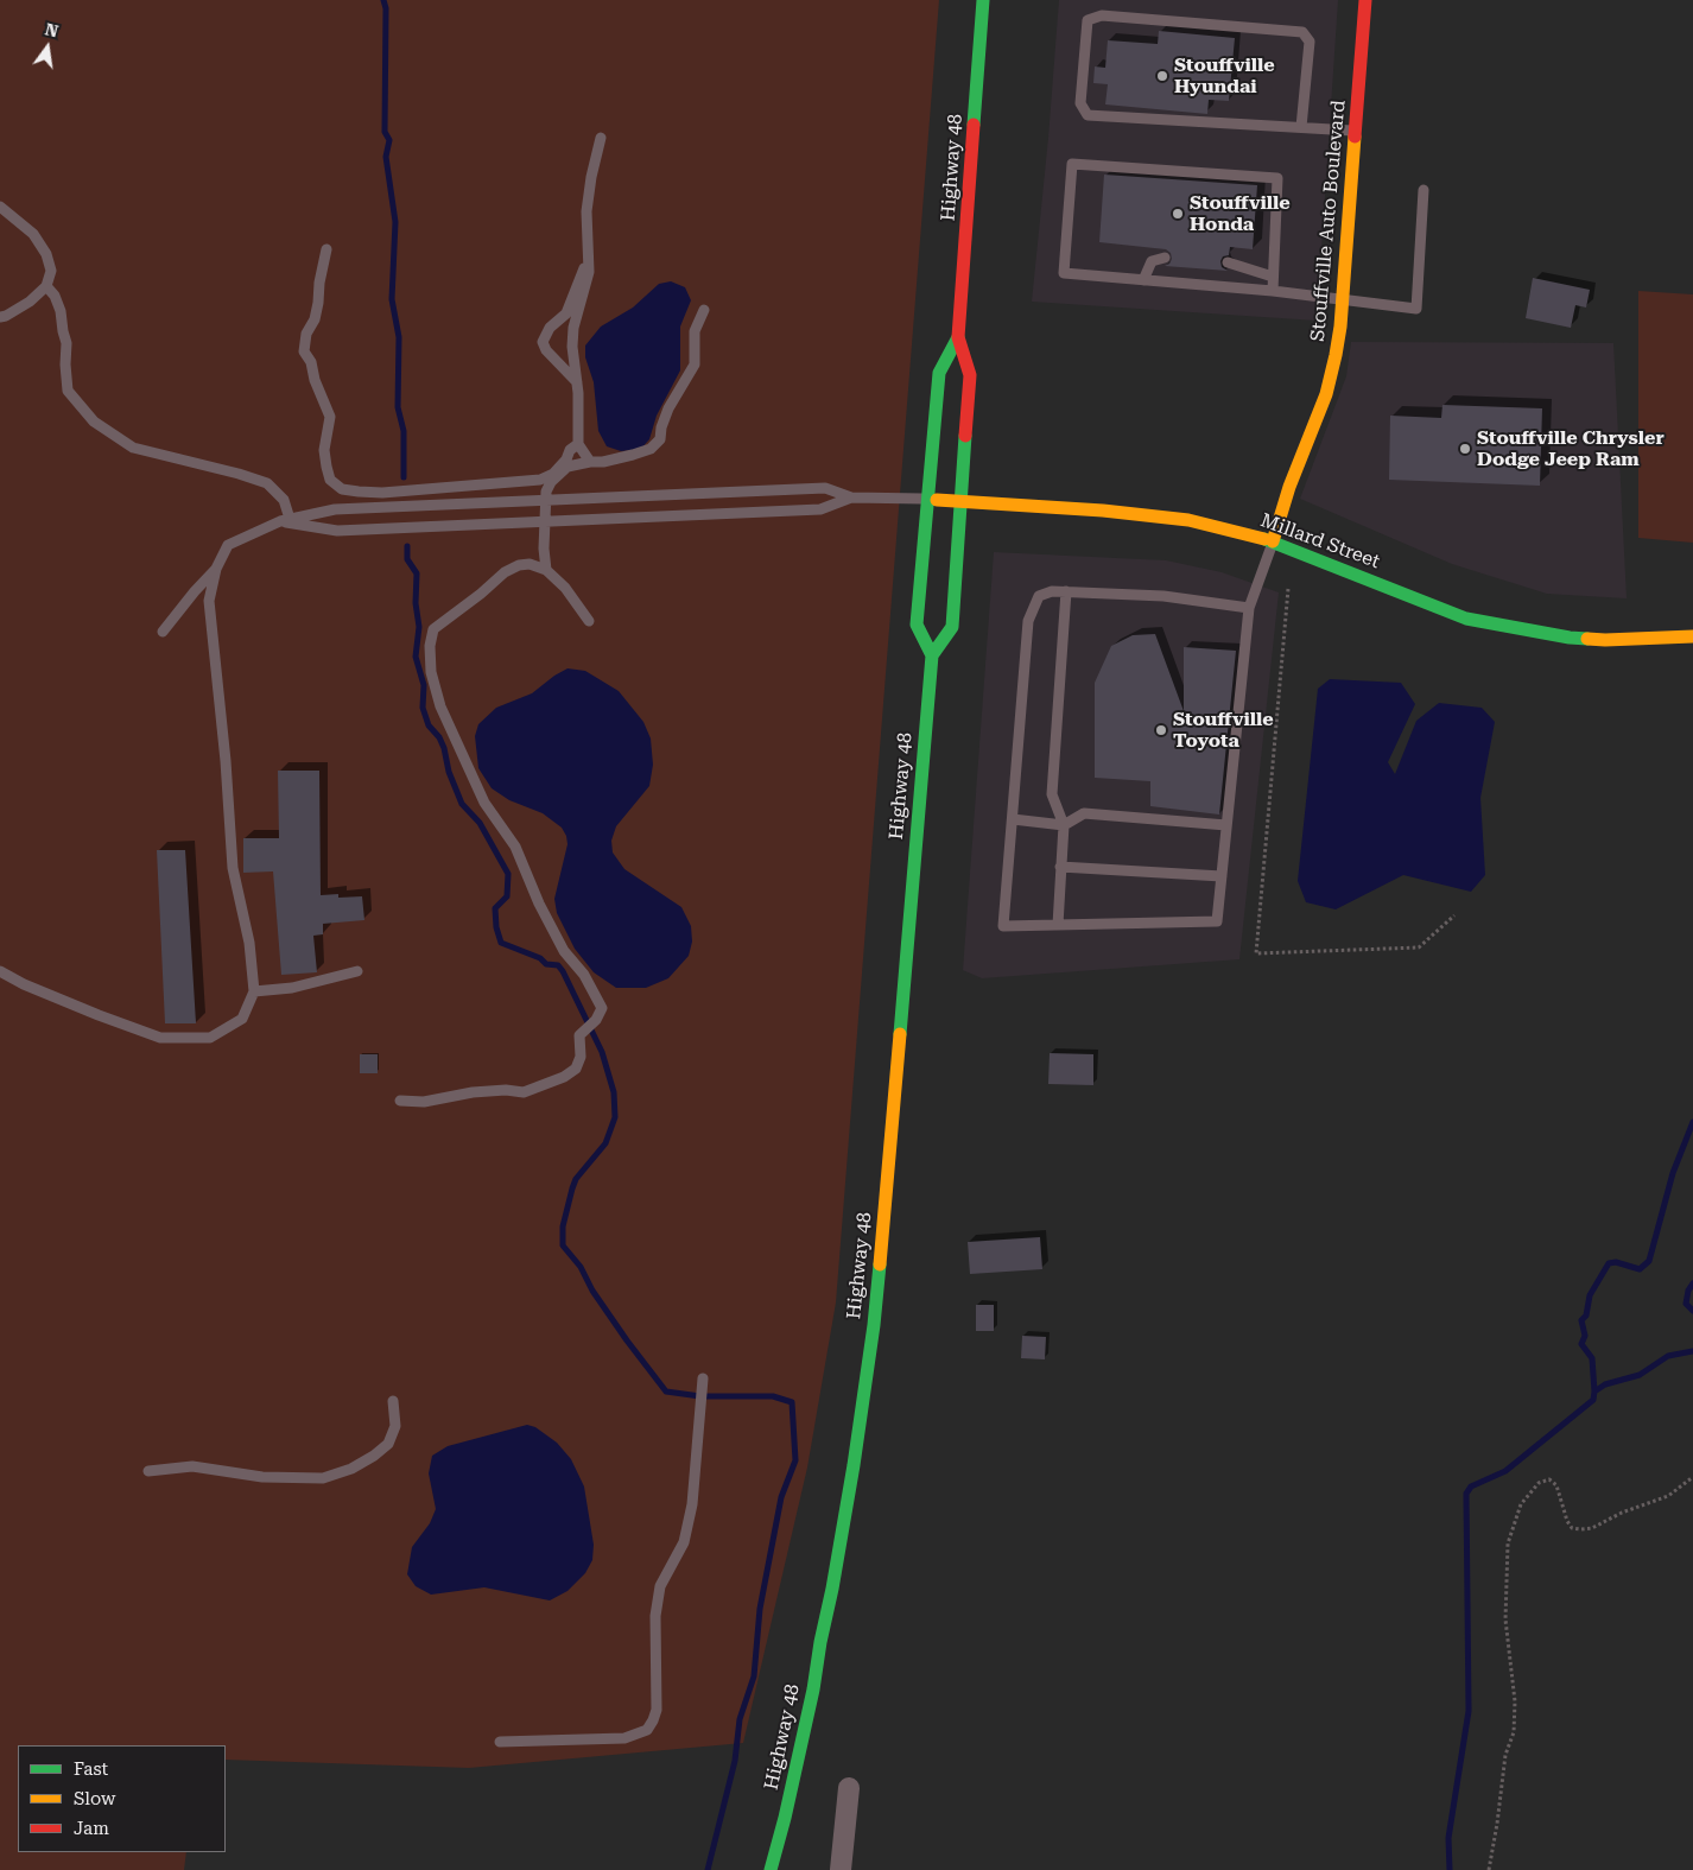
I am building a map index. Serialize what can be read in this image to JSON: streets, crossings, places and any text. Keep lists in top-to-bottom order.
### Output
{
  "streets": {
    "main road": ["Highway 48", "Stouffville Auto Boulevard", "Millard Street"]
  },
  "crossings": [
    ["Highway 48", "Millard Street"],
    ["Stouffville Auto Boulevard", "Millard Street"]
  ],
  "places": [
    "Stouffville Hyundai",
    "Stouffville Honda",
    "Stouffville Chrysler Dodge Jeep Ram",
    "Stouffville Toyota"
  ],
  "legend": ["Fast", "Slow", "Jam"],
  "north": "top"
}
